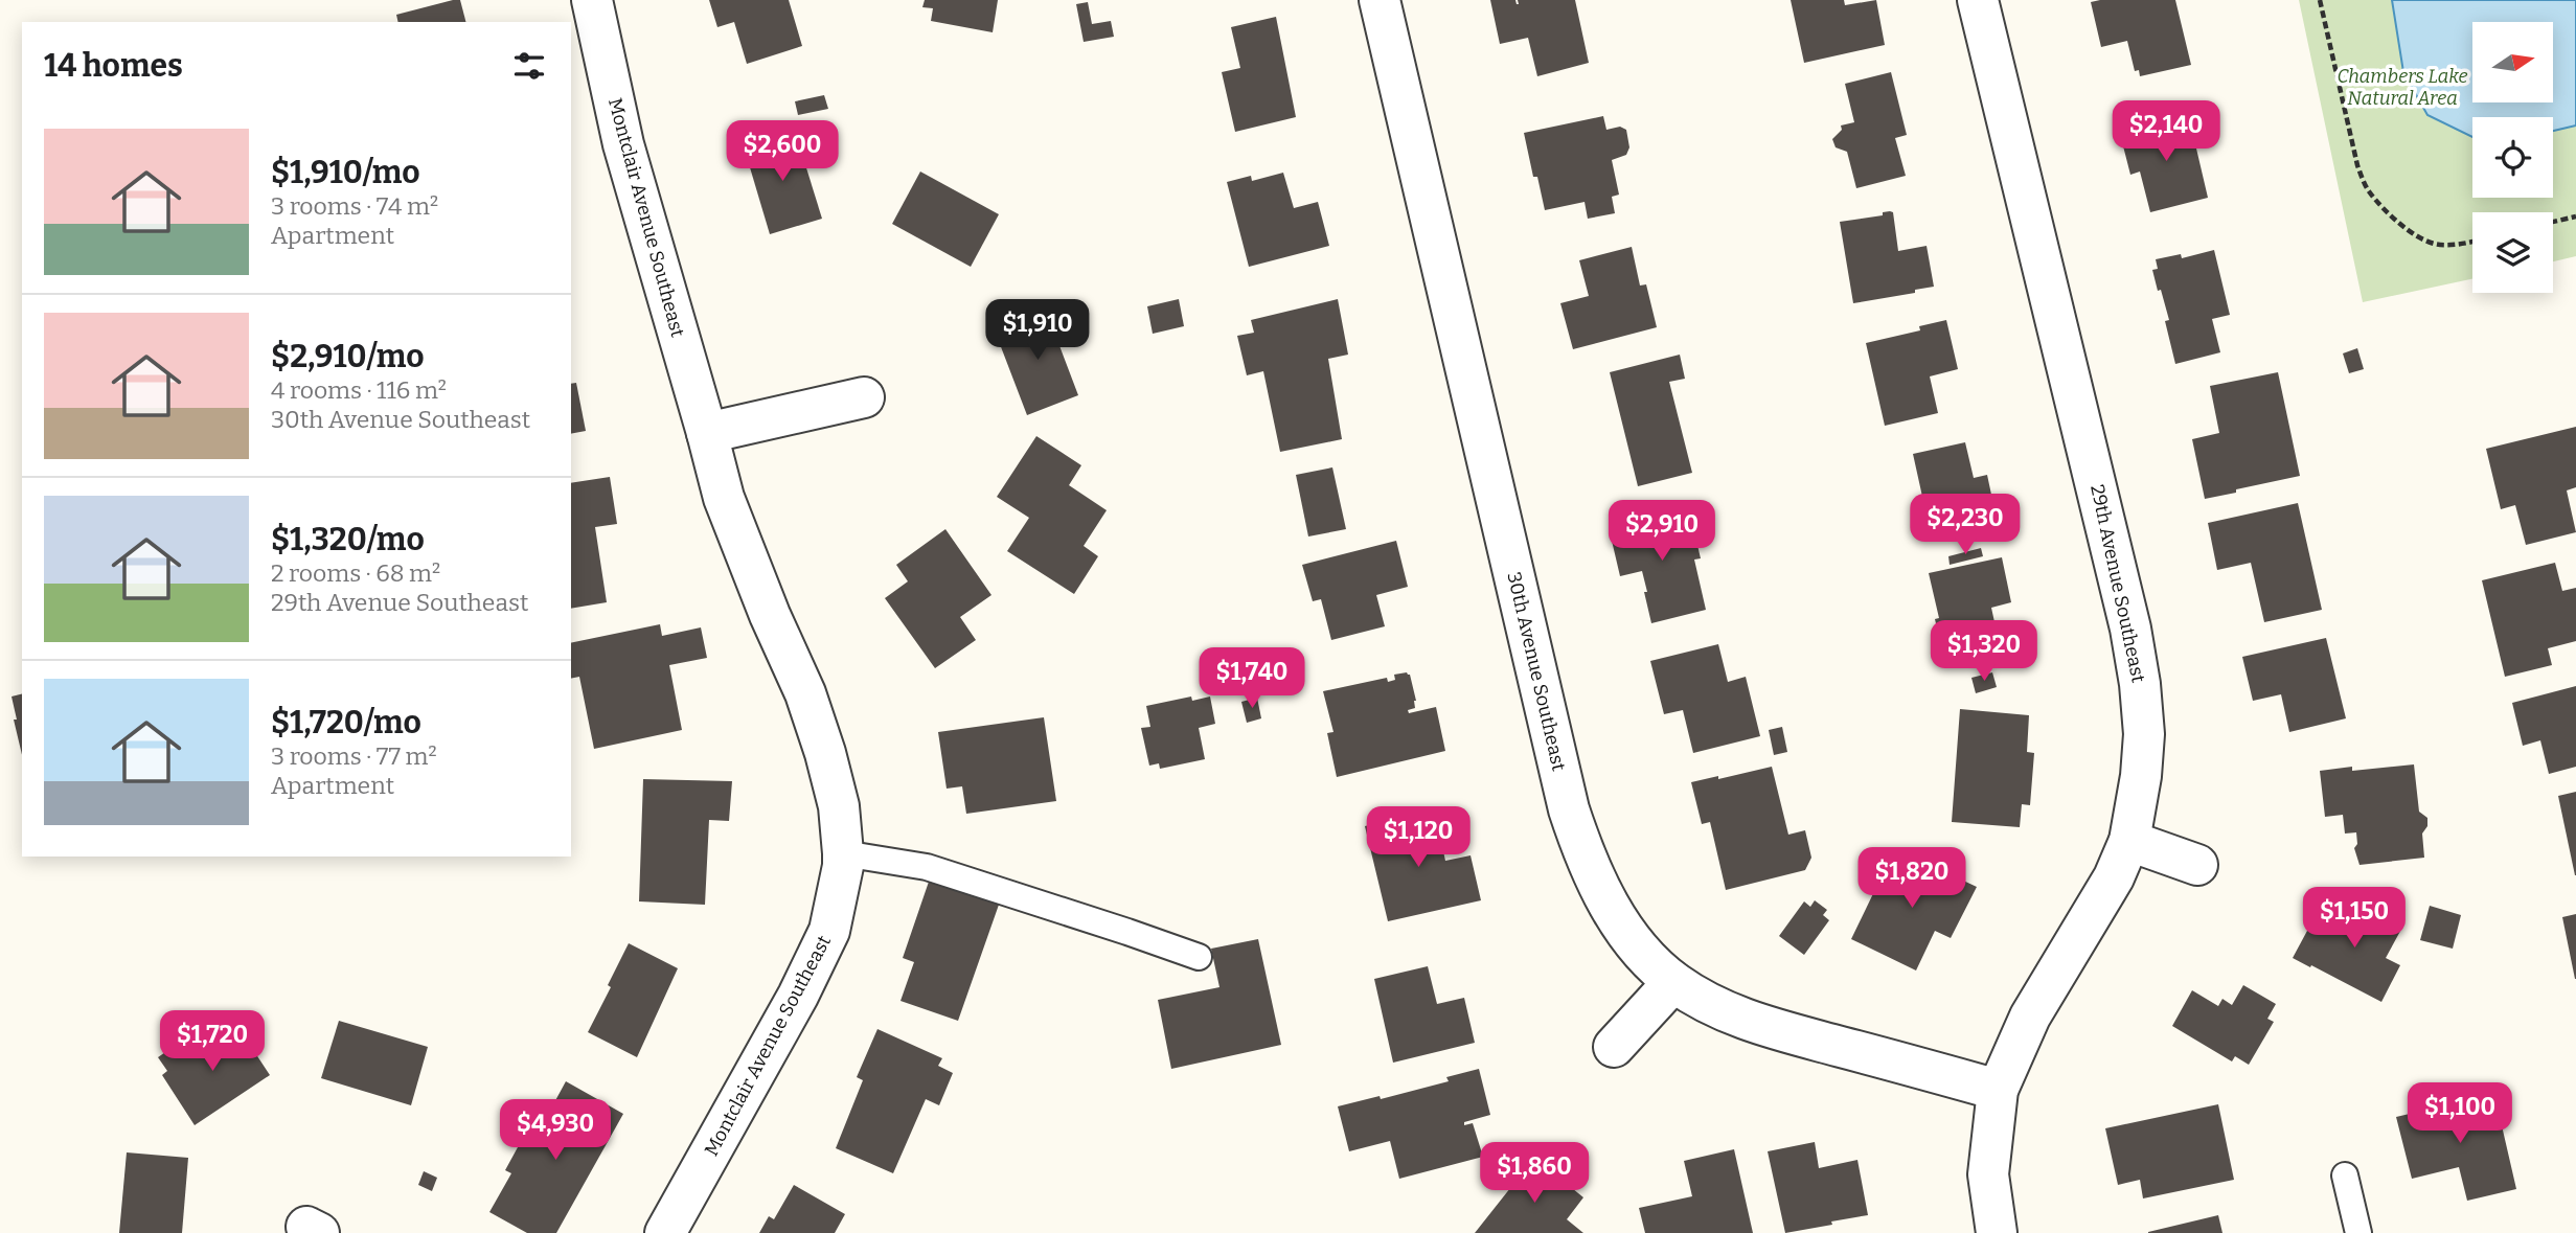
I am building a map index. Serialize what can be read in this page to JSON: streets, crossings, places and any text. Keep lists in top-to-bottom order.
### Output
{
  "streets": {
    "street": ["Montclair Avenue Southeast", "29th Avenue Southeast", "30th Avenue Southeast"]
  },
  "crossings": [
    ["29th Avenue Southeast", "30th Avenue Southeast"]
  ],
  "parks": ["Chambers Lake Natural Area"],
  "north": "right",
  "page": {
    "heading": "14 homes",
    "price": [
      "$2,140",
      "$2,600",
      "$1,910",
      "$2,230",
      "$2,910",
      "$1,320",
      "$1,740",
      "$1,120",
      "$1,820",
      "$1,150",
      "$1,720",
      "$1,100",
      "$4,930",
      "$1,860"
    ],
    "list": [
      {
        "name": "$1,910/mo",
        "note": "3 rooms · 74 m² · Apartment"
      },
      {
        "name": "$2,910/mo",
        "note": "4 rooms · 116 m² · 30th Avenue Southeast"
      },
      {
        "name": "$1,320/mo",
        "note": "2 rooms · 68 m² · 29th Avenue Southeast"
      },
      {
        "name": "$1,720/mo",
        "note": "3 rooms · 77 m² · Apartment"
      }
    ]
  }
}
